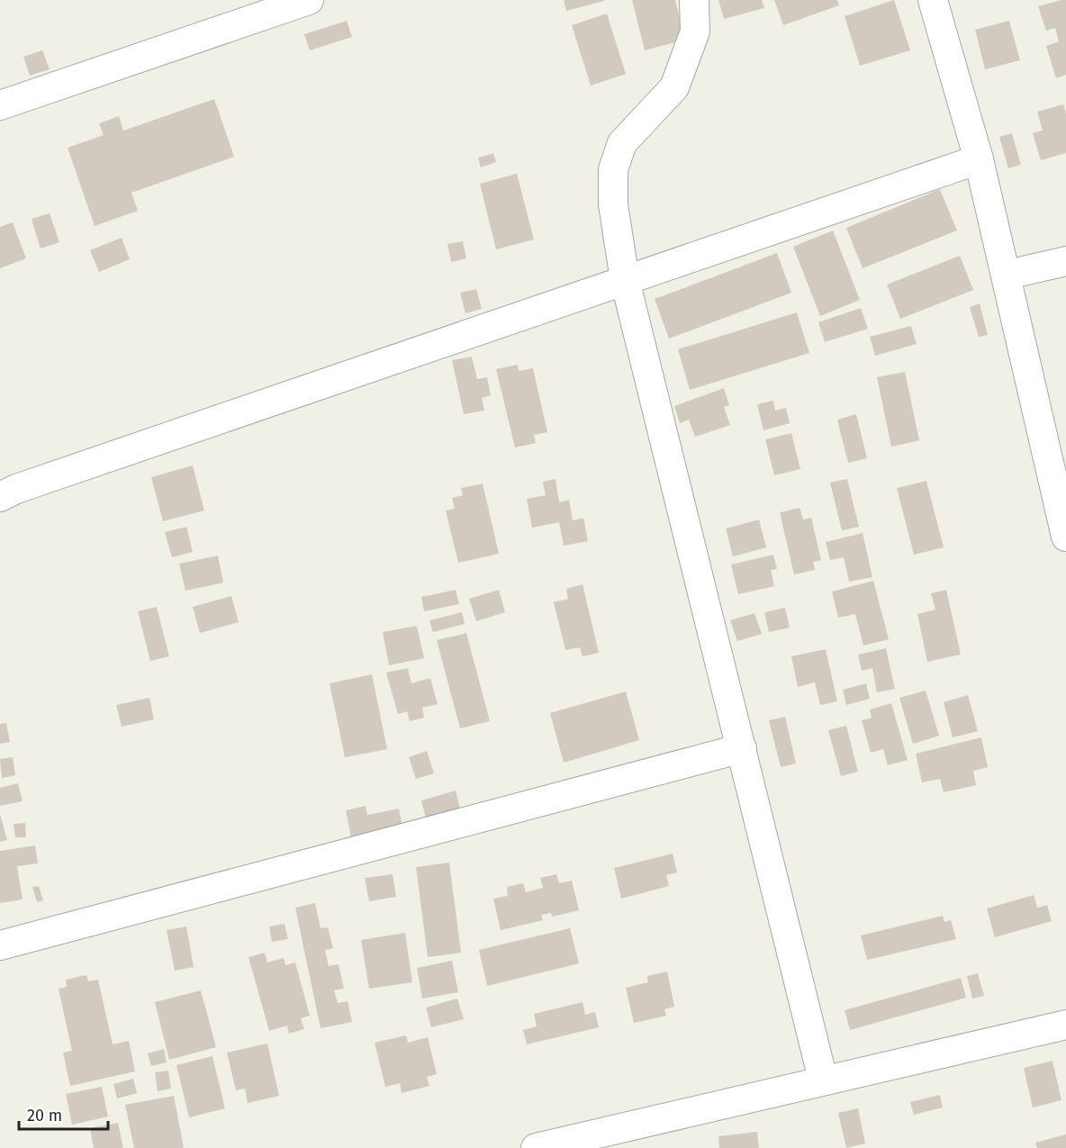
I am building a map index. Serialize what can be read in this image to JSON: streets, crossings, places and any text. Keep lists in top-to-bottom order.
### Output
{
  "scale_bar": "20 m"
}
